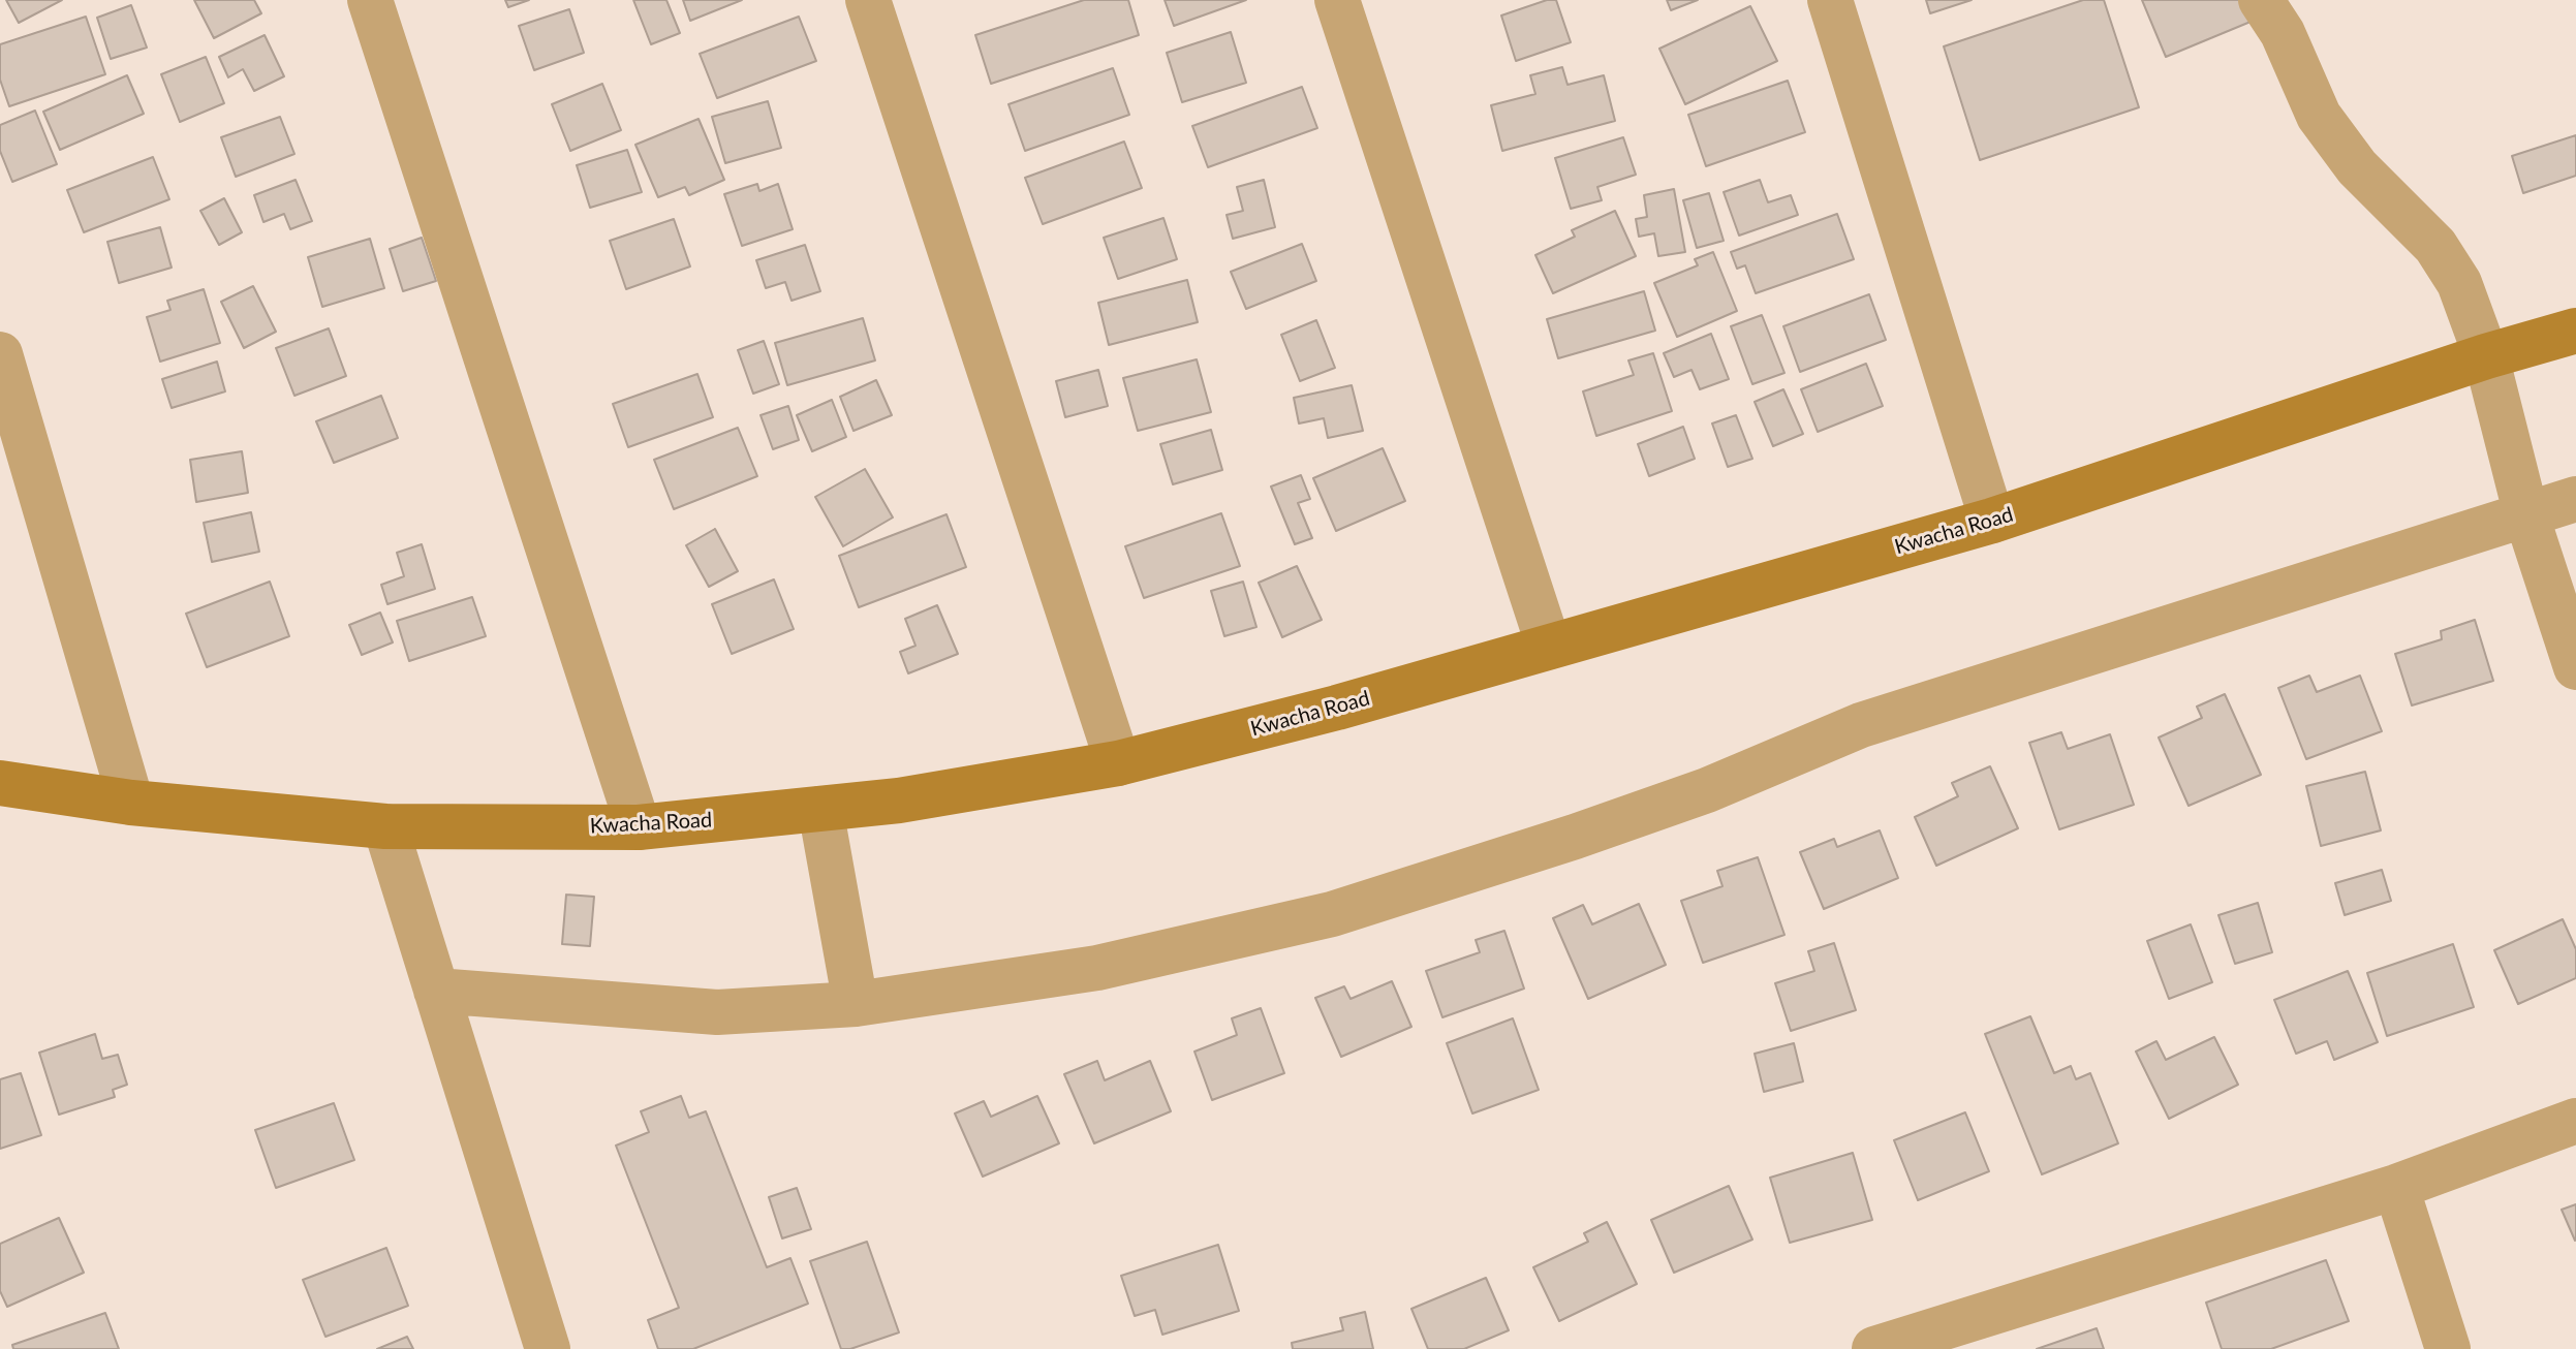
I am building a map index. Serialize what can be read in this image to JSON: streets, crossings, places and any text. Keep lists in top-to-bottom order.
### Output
{
  "streets": {
    "main road": ["Kwacha Road"]
  }
}
